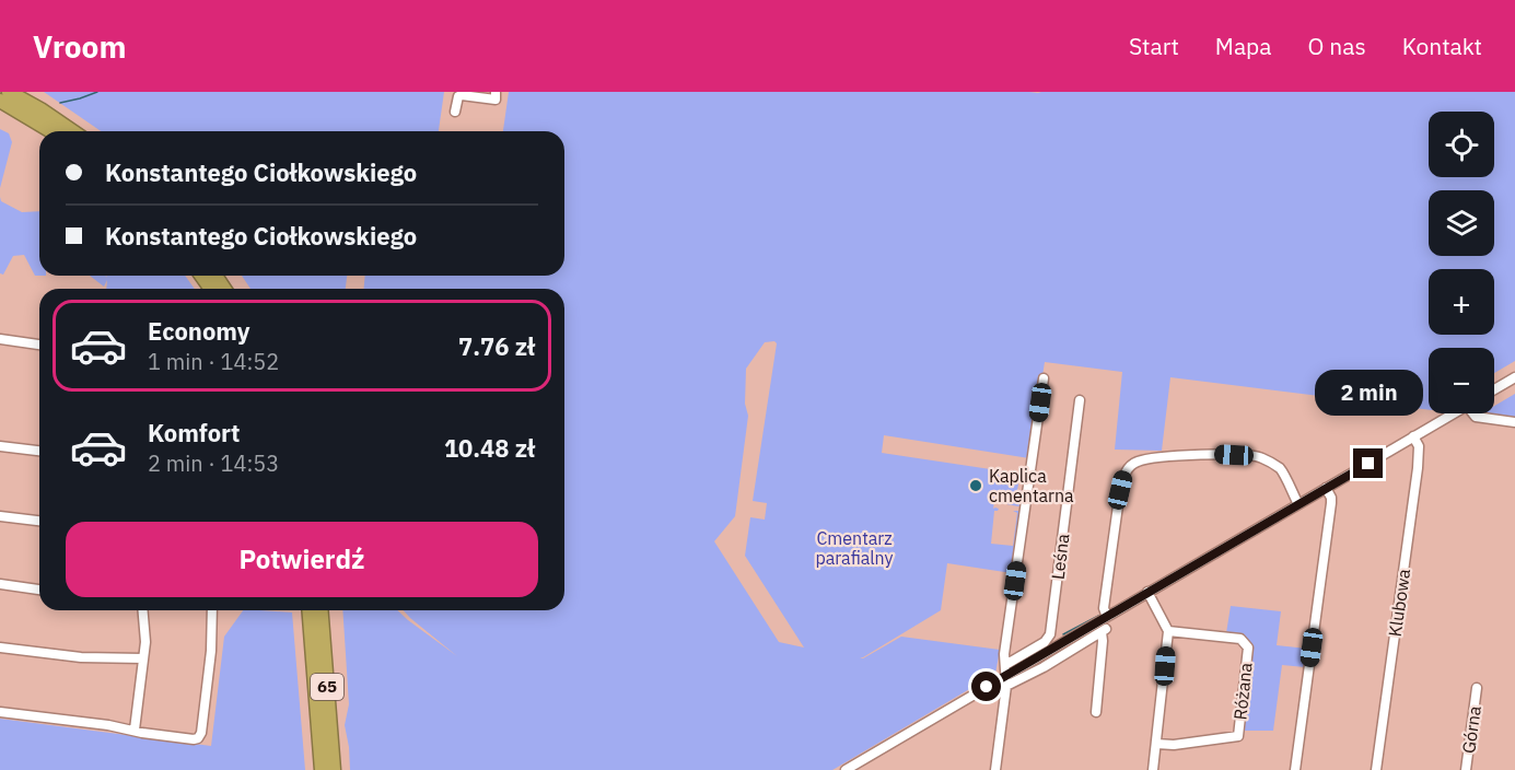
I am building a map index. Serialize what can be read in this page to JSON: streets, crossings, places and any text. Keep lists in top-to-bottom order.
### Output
{
  "streets": {
    "highway": ["65"],
    "street": [
      "Leśna",
      "Klubowa",
      "Różana",
      "Górna"
    ]
  },
  "parks": ["Cmentarz parafialny"],
  "places": ["Kaplica cmentarna"],
  "page": {
    "header": "Vroom",
    "nav": [
      "Start",
      "Mapa",
      "O nas",
      "Kontakt"
    ],
    "map_buttons": ["+", "−"],
    "banner": ["Konstantego Ciołkowskiego", "Konstantego Ciołkowskiego"],
    "list": [
      {
        "name": "Economy",
        "note": "1 min · 14:52",
        "value": "7.76 zł"
      },
      {
        "name": "Komfort",
        "note": "2 min · 14:53",
        "value": "10.48 zł"
      }
    ],
    "bubble": "2 min",
    "buttons": "Potwierdź"
  }
}
